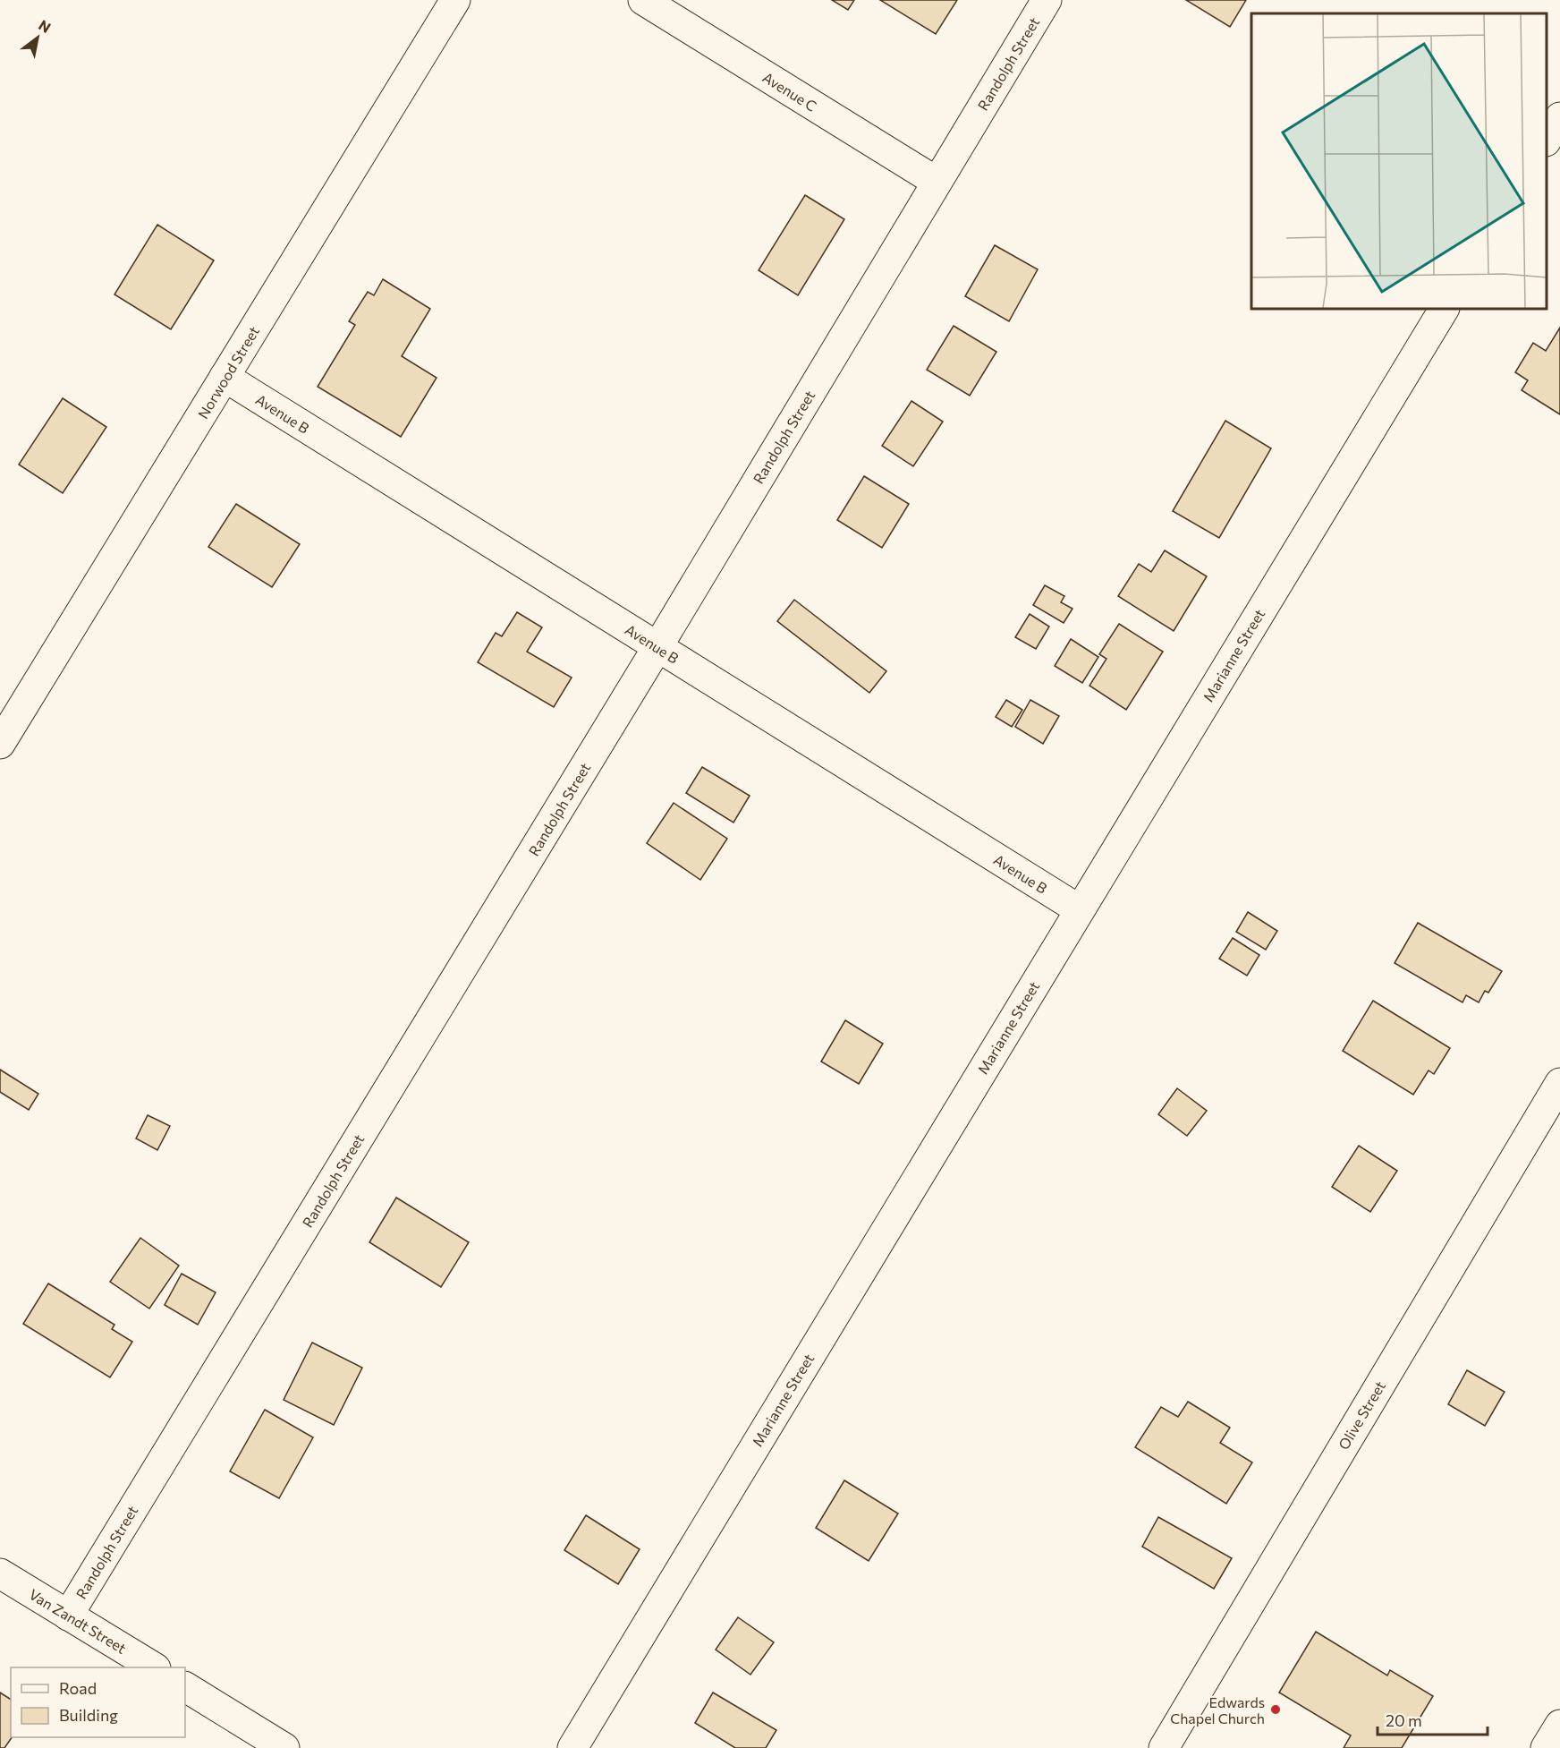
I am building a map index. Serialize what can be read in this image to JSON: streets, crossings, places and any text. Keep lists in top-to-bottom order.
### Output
{
  "streets": {
    "street": [
      "Randolph Street",
      "Avenue C",
      "Norwood Street",
      "Avenue B",
      "Marianne Street",
      "Olive Street",
      "Van Zandt Street"
    ]
  },
  "crossings": [
    ["Randolph Street", "Avenue C"],
    ["Randolph Street", "Avenue B"],
    ["Randolph Street", "Van Zandt Street"],
    ["Norwood Street", "Avenue B"],
    ["Avenue B", "Marianne Street"]
  ],
  "places": ["Edwards Chapel Church"],
  "legend": ["Road", "Building"],
  "scale_bar": "20 m",
  "north": "top right"
}
